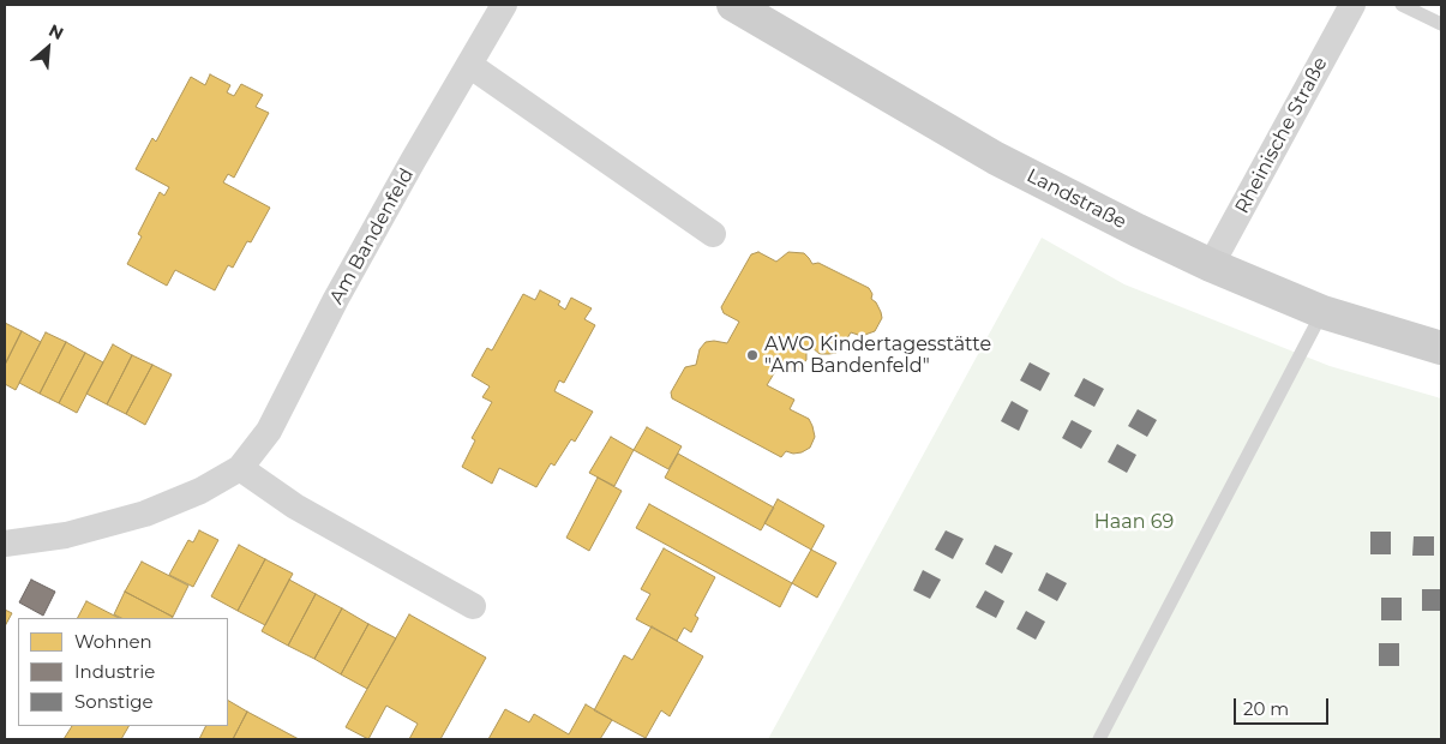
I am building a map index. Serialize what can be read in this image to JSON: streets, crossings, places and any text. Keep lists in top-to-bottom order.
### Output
{
  "streets": {
    "main road": ["Landstraße"],
    "street": ["Rheinische Straße", "Am Bandenfeld"]
  },
  "crossings": [
    ["Rheinische Straße", "Landstraße"]
  ],
  "parks": ["Haan 69"],
  "places": ["AWO Kindertagesstätte \"Am Bandenfeld\""],
  "legend": ["Wohnen", "Industrie", "Sonstige"],
  "scale_bar": "20 m",
  "north": "top right"
}
